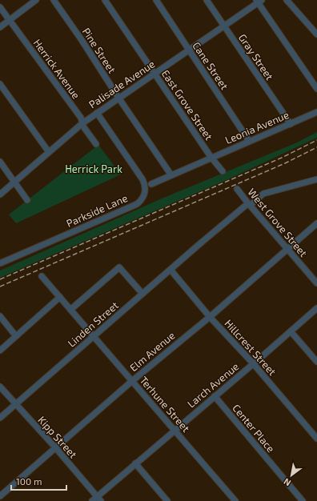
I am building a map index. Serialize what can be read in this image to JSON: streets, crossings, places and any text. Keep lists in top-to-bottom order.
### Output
{
  "streets": {
    "street": [
      "Pine Street",
      "Gray Street",
      "Cane Street",
      "Herrick Avenue",
      "Palisade Avenue",
      "East Grove Street",
      "Leonia Avenue",
      "Parkside Lane",
      "West Grove Street",
      "Linden Street",
      "Hillcrest Street",
      "Elm Avenue",
      "Larch Avenue",
      "Terhune Street",
      "Center Place",
      "Kipp Street"
    ]
  },
  "crossings": [
    ["Pine Street", "Palisade Avenue"],
    ["Pine Street", "Leonia Avenue"],
    ["Gray Street", "Palisade Avenue"],
    ["Gray Street", "Leonia Avenue"],
    ["Cane Street", "Palisade Avenue"],
    ["Cane Street", "Leonia Avenue"],
    ["Herrick Avenue", "Palisade Avenue"],
    ["Palisade Avenue", "East Grove Street"],
    ["Palisade Avenue", "Parkside Lane"],
    ["East Grove Street", "Leonia Avenue"],
    ["West Grove Street", "Linden Street"],
    ["West Grove Street", "Elm Avenue"],
    ["Linden Street", "Hillcrest Street"],
    ["Linden Street", "Terhune Street"],
    ["Linden Street", "Kipp Street"],
    ["Hillcrest Street", "Elm Avenue"],
    ["Hillcrest Street", "Larch Avenue"],
    ["Elm Avenue", "Terhune Street"],
    ["Elm Avenue", "Kipp Street"],
    ["Larch Avenue", "Terhune Street"],
    ["Larch Avenue", "Center Place"],
    ["Larch Avenue", "Kipp Street"]
  ],
  "parks": ["Herrick Park"],
  "scale_bar": "100 m",
  "north": "bottom left"
}
